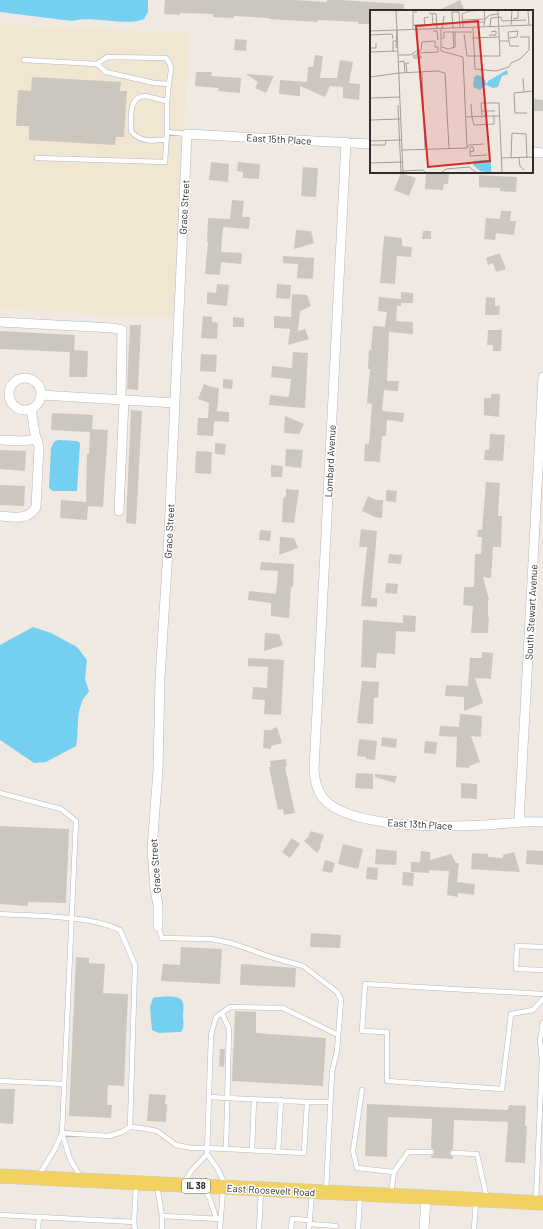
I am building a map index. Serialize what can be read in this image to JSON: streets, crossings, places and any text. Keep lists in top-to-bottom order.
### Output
{
  "streets": {
    "main road": ["IL 38", "East Roosevelt Road"],
    "street": [
      "East 15th Place",
      "Grace Street",
      "Lombard Avenue",
      "South Stewart Avenue",
      "East 13th Place"
    ]
  },
  "crossings": [
    ["East 15th Place", "Grace Street"],
    ["East 15th Place", "Lombard Avenue"],
    ["Lombard Avenue", "East 13th Place"],
    ["South Stewart Avenue", "East 13th Place"]
  ]
}
